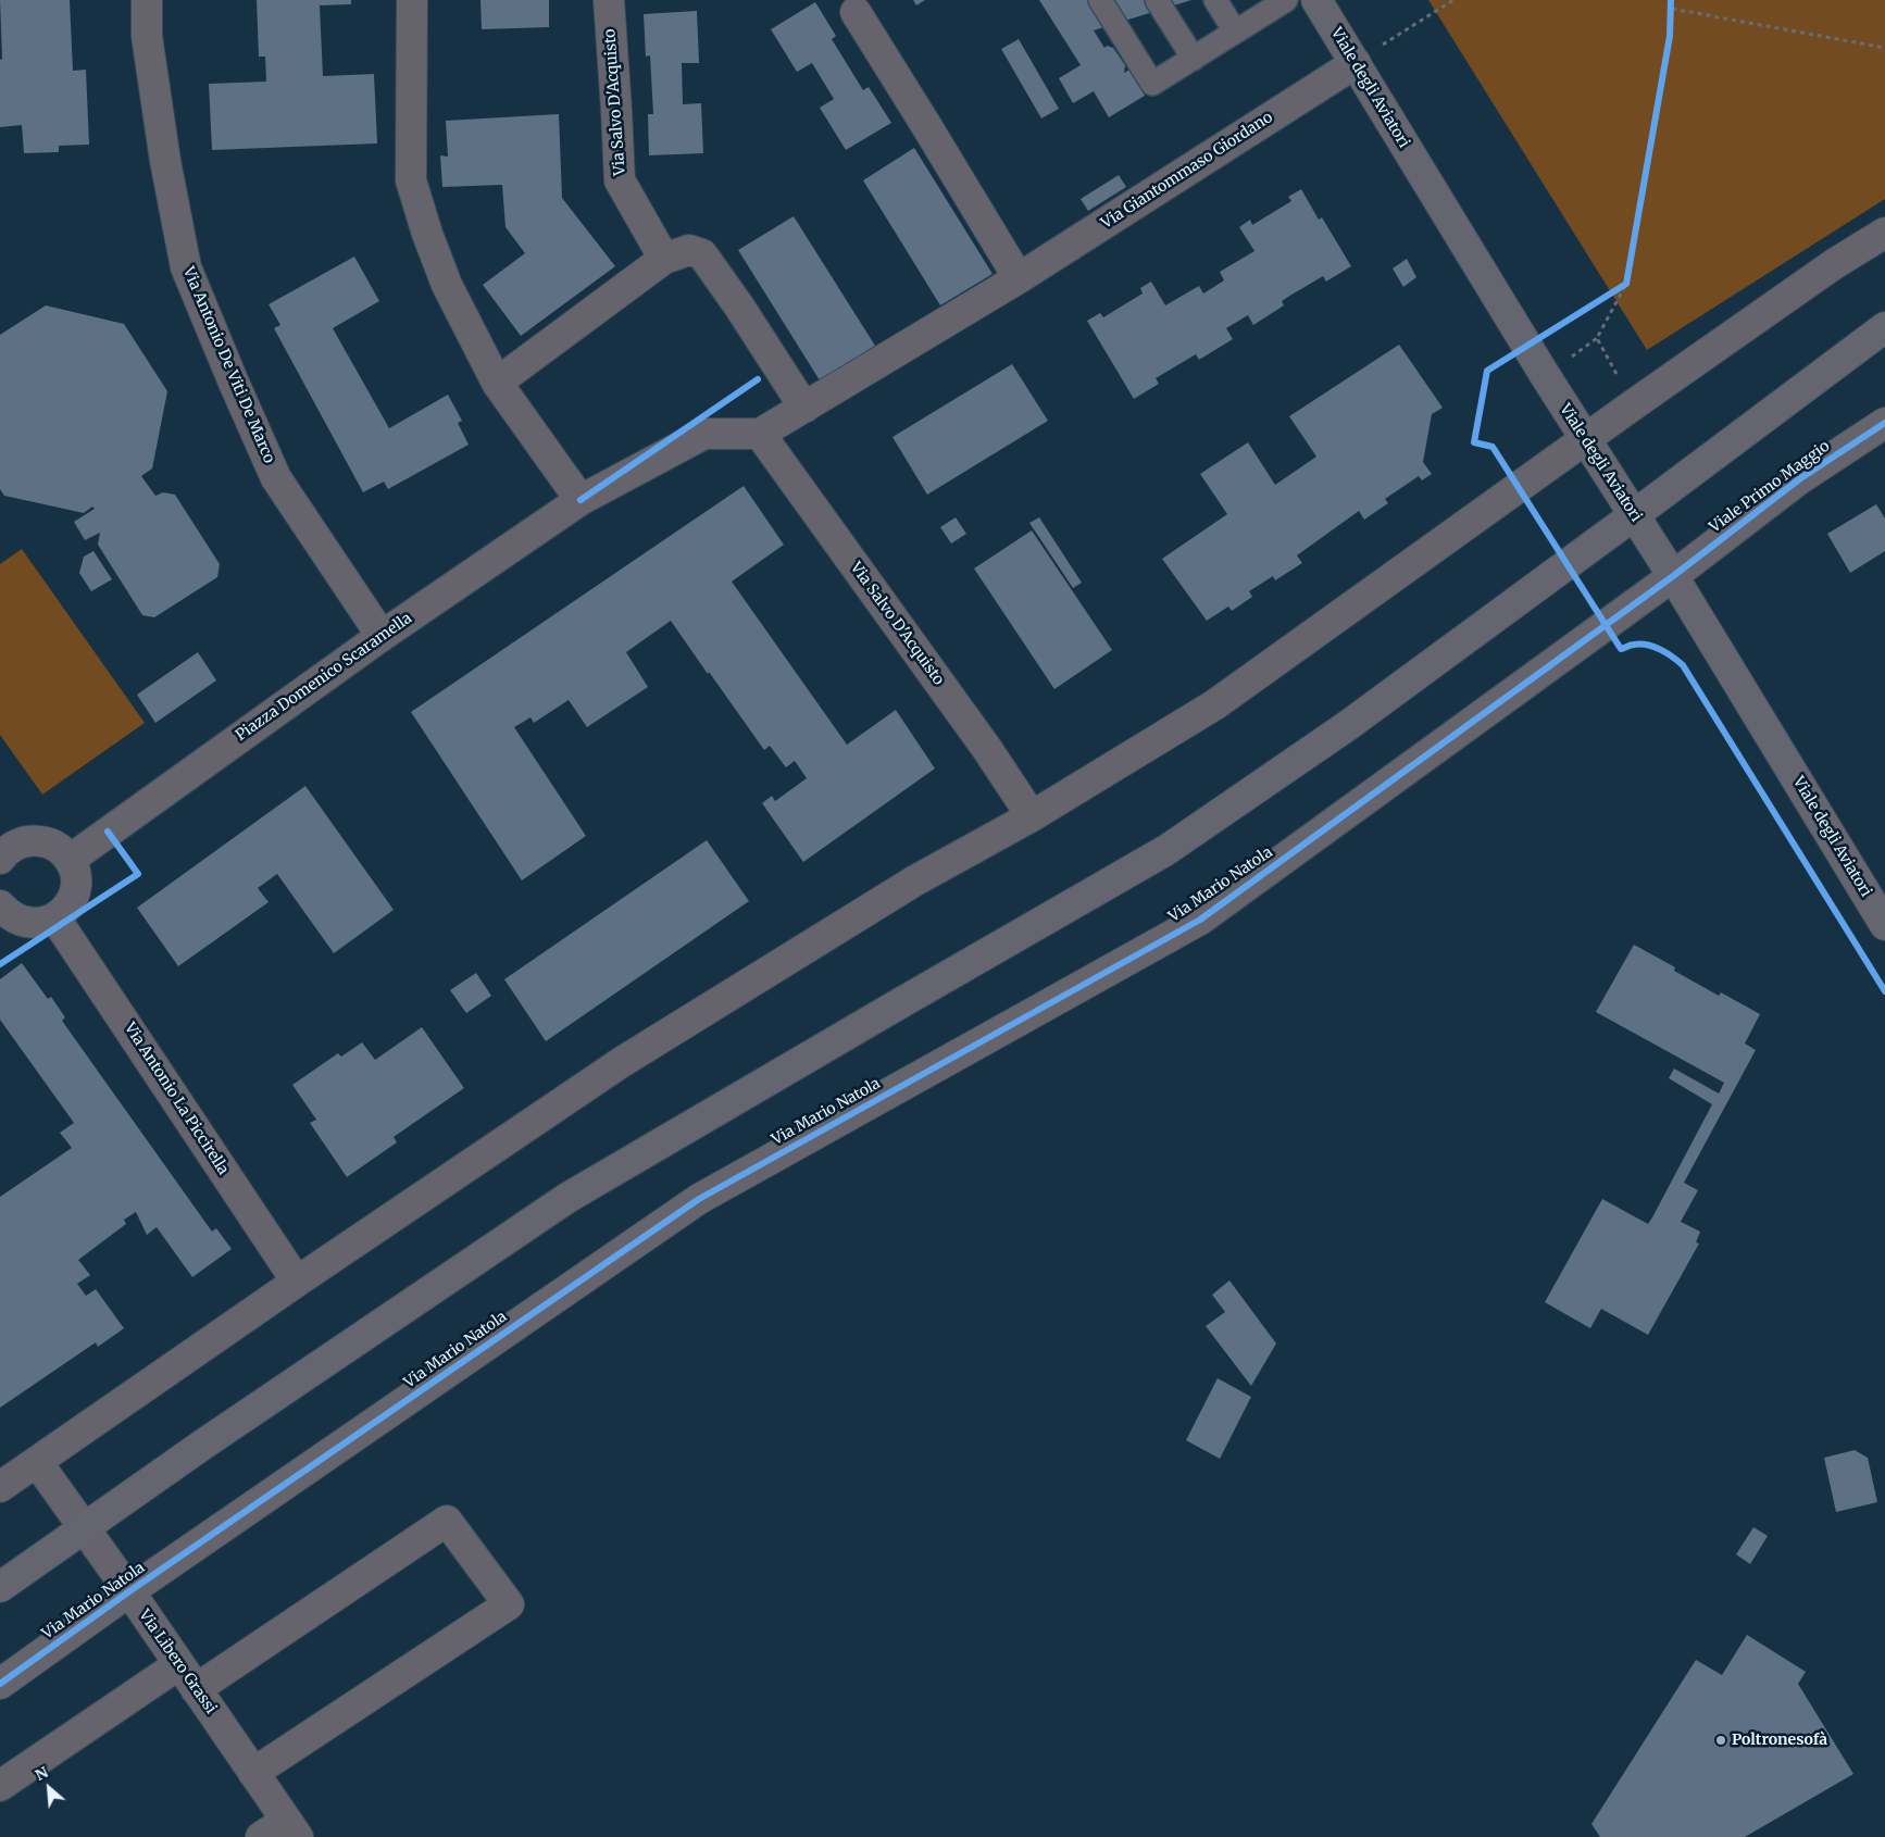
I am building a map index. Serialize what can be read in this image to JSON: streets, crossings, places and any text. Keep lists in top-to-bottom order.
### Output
{
  "streets": {
    "street": [
      "Viale degli Aviatori",
      "Via Salvo D'Acquisto",
      "Via Giantommaso Giordano",
      "Via Antonio De Viti De Marco",
      "Viale Primo Maggio",
      "Piazza Domenico Scaramella",
      "Via Mario Natola",
      "Via Antonio La Piccirella",
      "Via Libero Grassi"
    ]
  },
  "crossings": [
    ["Viale degli Aviatori", "Via Giantommaso Giordano"],
    ["Viale degli Aviatori", "Viale Primo Maggio"],
    ["Viale degli Aviatori", "Via Mario Natola"],
    ["Via Salvo D'Acquisto", "Via Giantommaso Giordano"],
    ["Via Salvo D'Acquisto", "Piazza Domenico Scaramella"],
    ["Via Giantommaso Giordano", "Piazza Domenico Scaramella"],
    ["Via Antonio De Viti De Marco", "Piazza Domenico Scaramella"],
    ["Viale Primo Maggio", "Via Mario Natola"],
    ["Via Mario Natola", "Via Libero Grassi"]
  ],
  "places": ["Poltronesofà"],
  "north": "top left"
}
